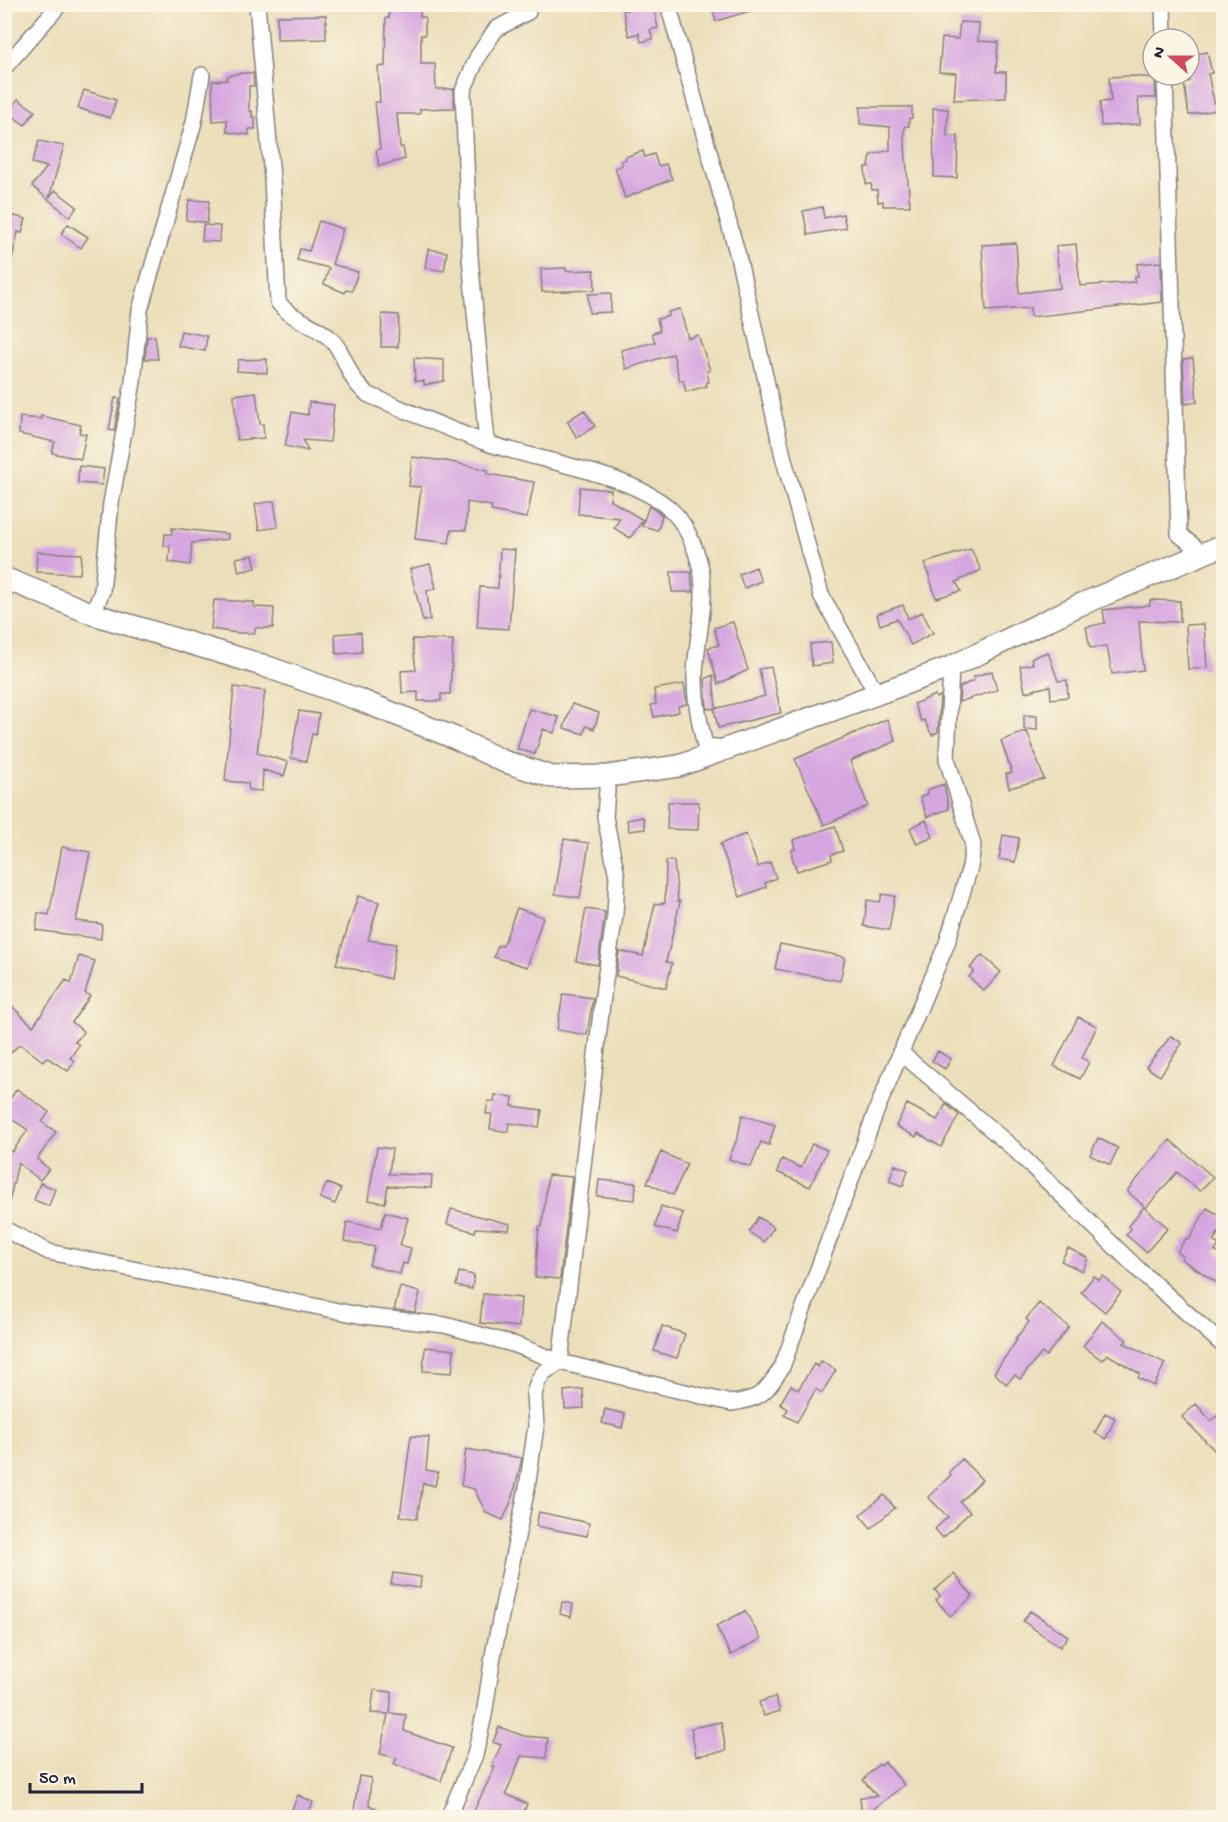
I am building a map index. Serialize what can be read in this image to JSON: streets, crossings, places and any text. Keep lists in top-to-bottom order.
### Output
{
  "scale_bar": "50 m",
  "north": "left"
}
